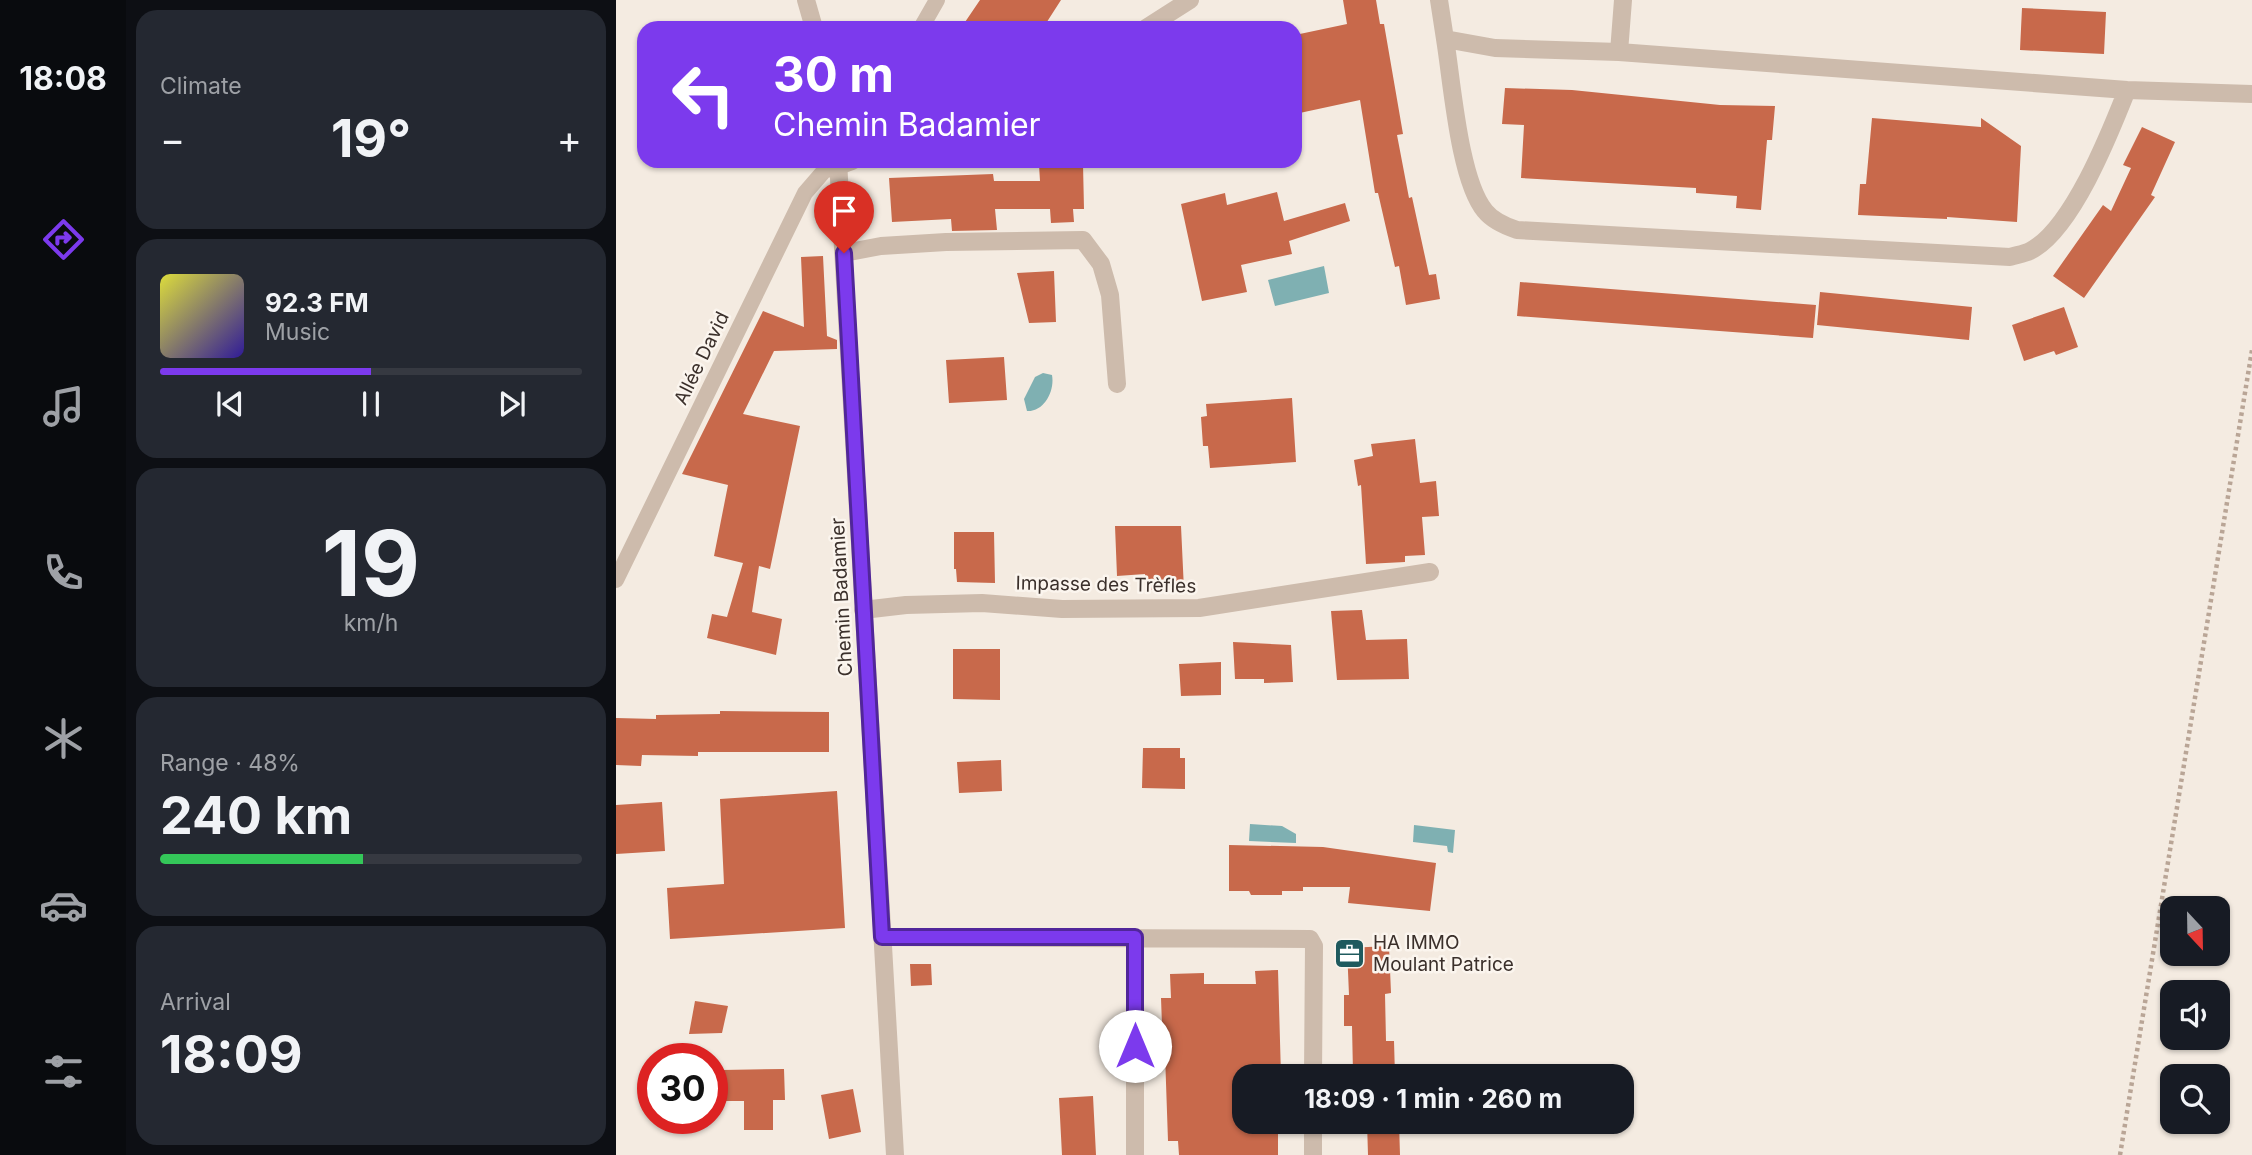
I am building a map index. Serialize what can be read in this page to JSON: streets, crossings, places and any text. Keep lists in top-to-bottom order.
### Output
{
  "streets": {
    "street": ["Impasse des Trèfles", "Chemin Badamier"],
    "lane": ["Allée David"]
  },
  "crossings": [
    ["Impasse des Trèfles", "Chemin Badamier"]
  ],
  "places": {
    "office": ["HA IMMO Moulant Patrice"]
  },
  "north": "bottom",
  "page": {
    "tabs": "18:08",
    "tile": [
      "Climate",
      ["19", "km/h"],
      ["Range · 48%", "240 km"],
      ["Arrival", "18:09"]
    ],
    "turn": ["30 m", "Chemin Badamier"],
    "heat": ["−", "19°", "+"],
    "song": ["92.3 FM", "Music"],
    "limit": "30",
    "trip": "18:09 · 1 min · 260 m"
  }
}
